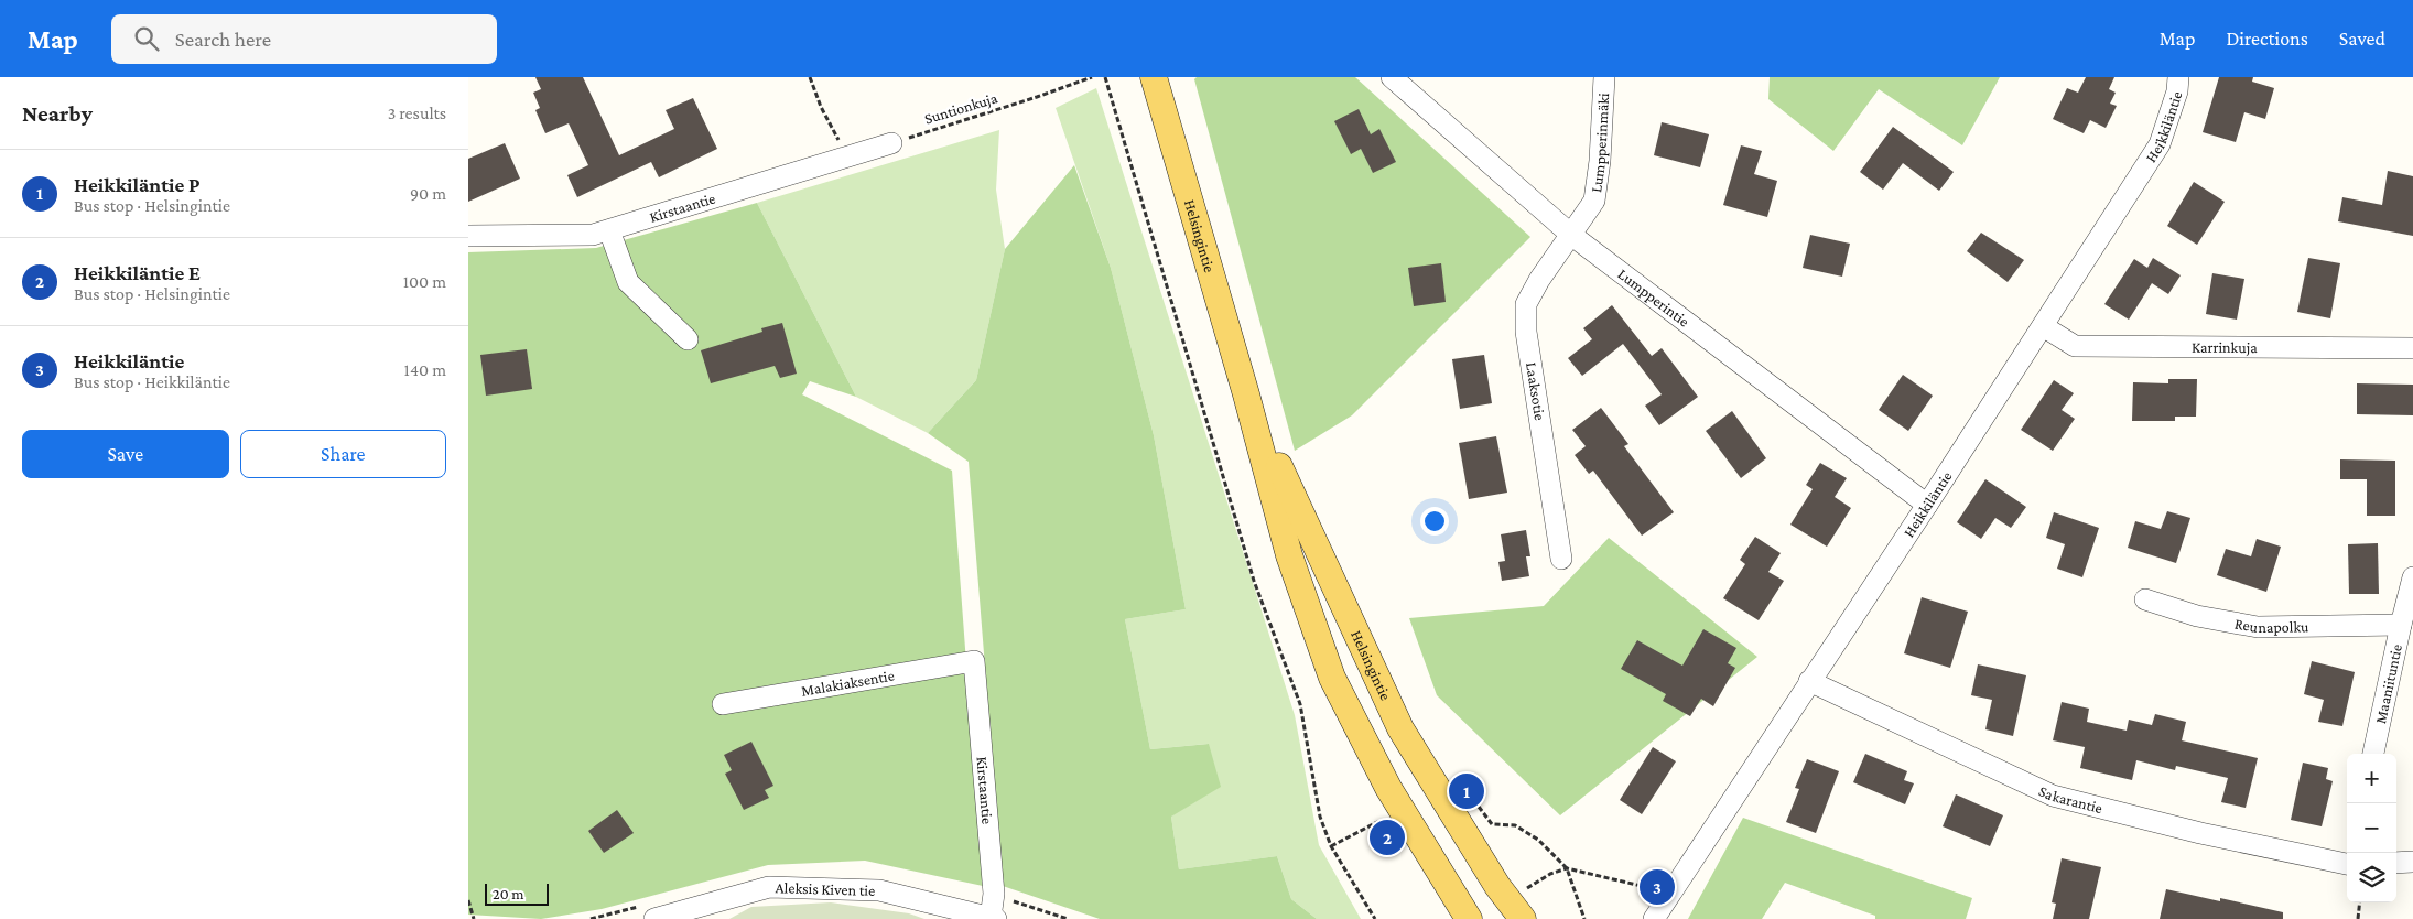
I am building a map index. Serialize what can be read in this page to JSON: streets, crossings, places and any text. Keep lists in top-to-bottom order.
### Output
{
  "streets": {
    "main road": ["Helsingintie"],
    "street": [
      "Heikkiläntie",
      "Lumpperinmäki",
      "Kirstaantie",
      "Lumpperintie",
      "Karrinkuja",
      "Laaksotie",
      "Reunapolku",
      "Malakiaksentie",
      "Maaniituntie",
      "Sakarantie",
      "Aleksis Kiven tie"
    ],
    "path": ["Suntionkuja"]
  },
  "crossings": [
    ["Suntionkuja", "Kirstaantie"],
    ["Heikkiläntie", "Lumpperintie"],
    ["Heikkiläntie", "Karrinkuja"],
    ["Heikkiläntie", "Sakarantie"],
    ["Lumpperinmäki", "Lumpperintie"],
    ["Lumpperinmäki", "Laaksotie"],
    ["Kirstaantie", "Malakiaksentie"],
    ["Kirstaantie", "Aleksis Kiven tie"],
    ["Lumpperintie", "Laaksotie"],
    ["Reunapolku", "Maaniituntie"]
  ],
  "scale_bar": "20 m",
  "page": {
    "header": "Map",
    "search": "Search here",
    "nav": ["Map", "Directions", "Saved"],
    "heading": ["Nearby", "3 results"],
    "list": [
      {
        "mark": "1",
        "name": "Heikkiläntie P",
        "note": "Bus stop · Helsingintie",
        "value": "90 m"
      },
      {
        "mark": "2",
        "name": "Heikkiläntie E",
        "note": "Bus stop · Helsingintie",
        "value": "100 m"
      },
      {
        "mark": "3",
        "name": "Heikkiläntie",
        "note": "Bus stop · Heikkiläntie",
        "value": "140 m"
      }
    ],
    "buttons": ["Save", "Share"],
    "map_buttons": ["+", "−"],
    "pins": ["1", "2", "3"],
    "scale": "20 m"
  }
}
